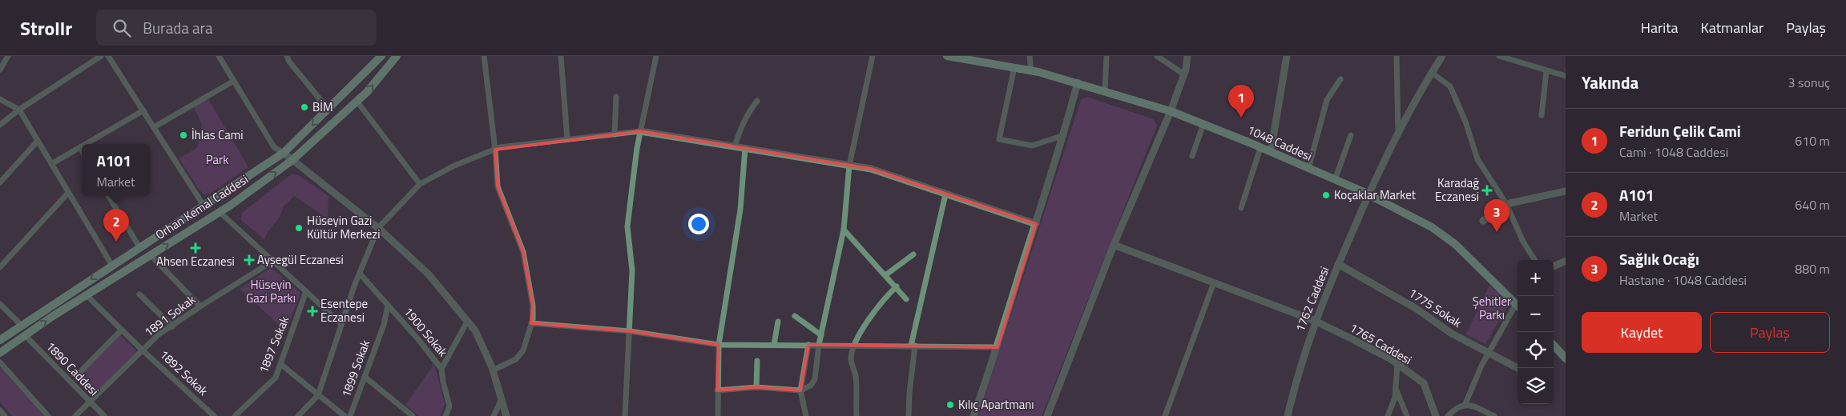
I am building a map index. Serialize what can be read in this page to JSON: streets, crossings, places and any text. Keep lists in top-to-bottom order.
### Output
{
  "streets": {
    "main road": ["1048 Caddesi", "Orhan Kemal Caddesi"],
    "street": [
      "1762 Caddesi",
      "1775 Sokak",
      "1891 Sokak",
      "1900 Sokak",
      "1765 Caddesi",
      "1897 Sokak",
      "1890 Caddesi",
      "1899 Sokak",
      "1892 Sokak"
    ]
  },
  "crossings": [
    ["1048 Caddesi", "1762 Caddesi"],
    ["Orhan Kemal Caddesi", "1890 Caddesi"],
    ["Orhan Kemal Caddesi", "1892 Sokak"],
    ["1762 Caddesi", "1775 Sokak"],
    ["1762 Caddesi", "1765 Caddesi"],
    ["1891 Sokak", "1890 Caddesi"],
    ["1891 Sokak", "1892 Sokak"],
    ["1900 Sokak", "1899 Sokak"]
  ],
  "parks": ["Park", "Hüseyin Gazi Parkı", "Şehitler Parkı"],
  "places": {
    "other": [
      "BİM",
      "İhlas Cami",
      "Koçaklar Market",
      "Hüseyin Gazi Kültür Merkezi",
      "Kılıç Apartmanı"
    ],
    "health": [
      "Karadağ Eczanesi",
      "Ahsen Eczanesi",
      "Ayşegül Eczanesi",
      "Esentepe Eczanesi"
    ]
  },
  "page": {
    "header": "Strollr",
    "search": "Burada ara",
    "nav": ["Harita", "Katmanlar", "Paylaş"],
    "heading": ["Yakında", "3 sonuç"],
    "pins": ["1", "3", "2"],
    "list": [
      {
        "mark": "1",
        "name": "Feridun Çelik Cami",
        "note": "Cami · 1048 Caddesi",
        "value": "610 m"
      },
      {
        "mark": "2",
        "name": "A101",
        "note": "Market",
        "value": "640 m"
      },
      {
        "mark": "3",
        "name": "Sağlık Ocağı",
        "note": "Hastane · 1048 Caddesi",
        "value": "880 m"
      }
    ],
    "popup": ["A101", "Market"],
    "map_buttons": ["+", "−"],
    "buttons": ["Kaydet", "Paylaş"]
  }
}
